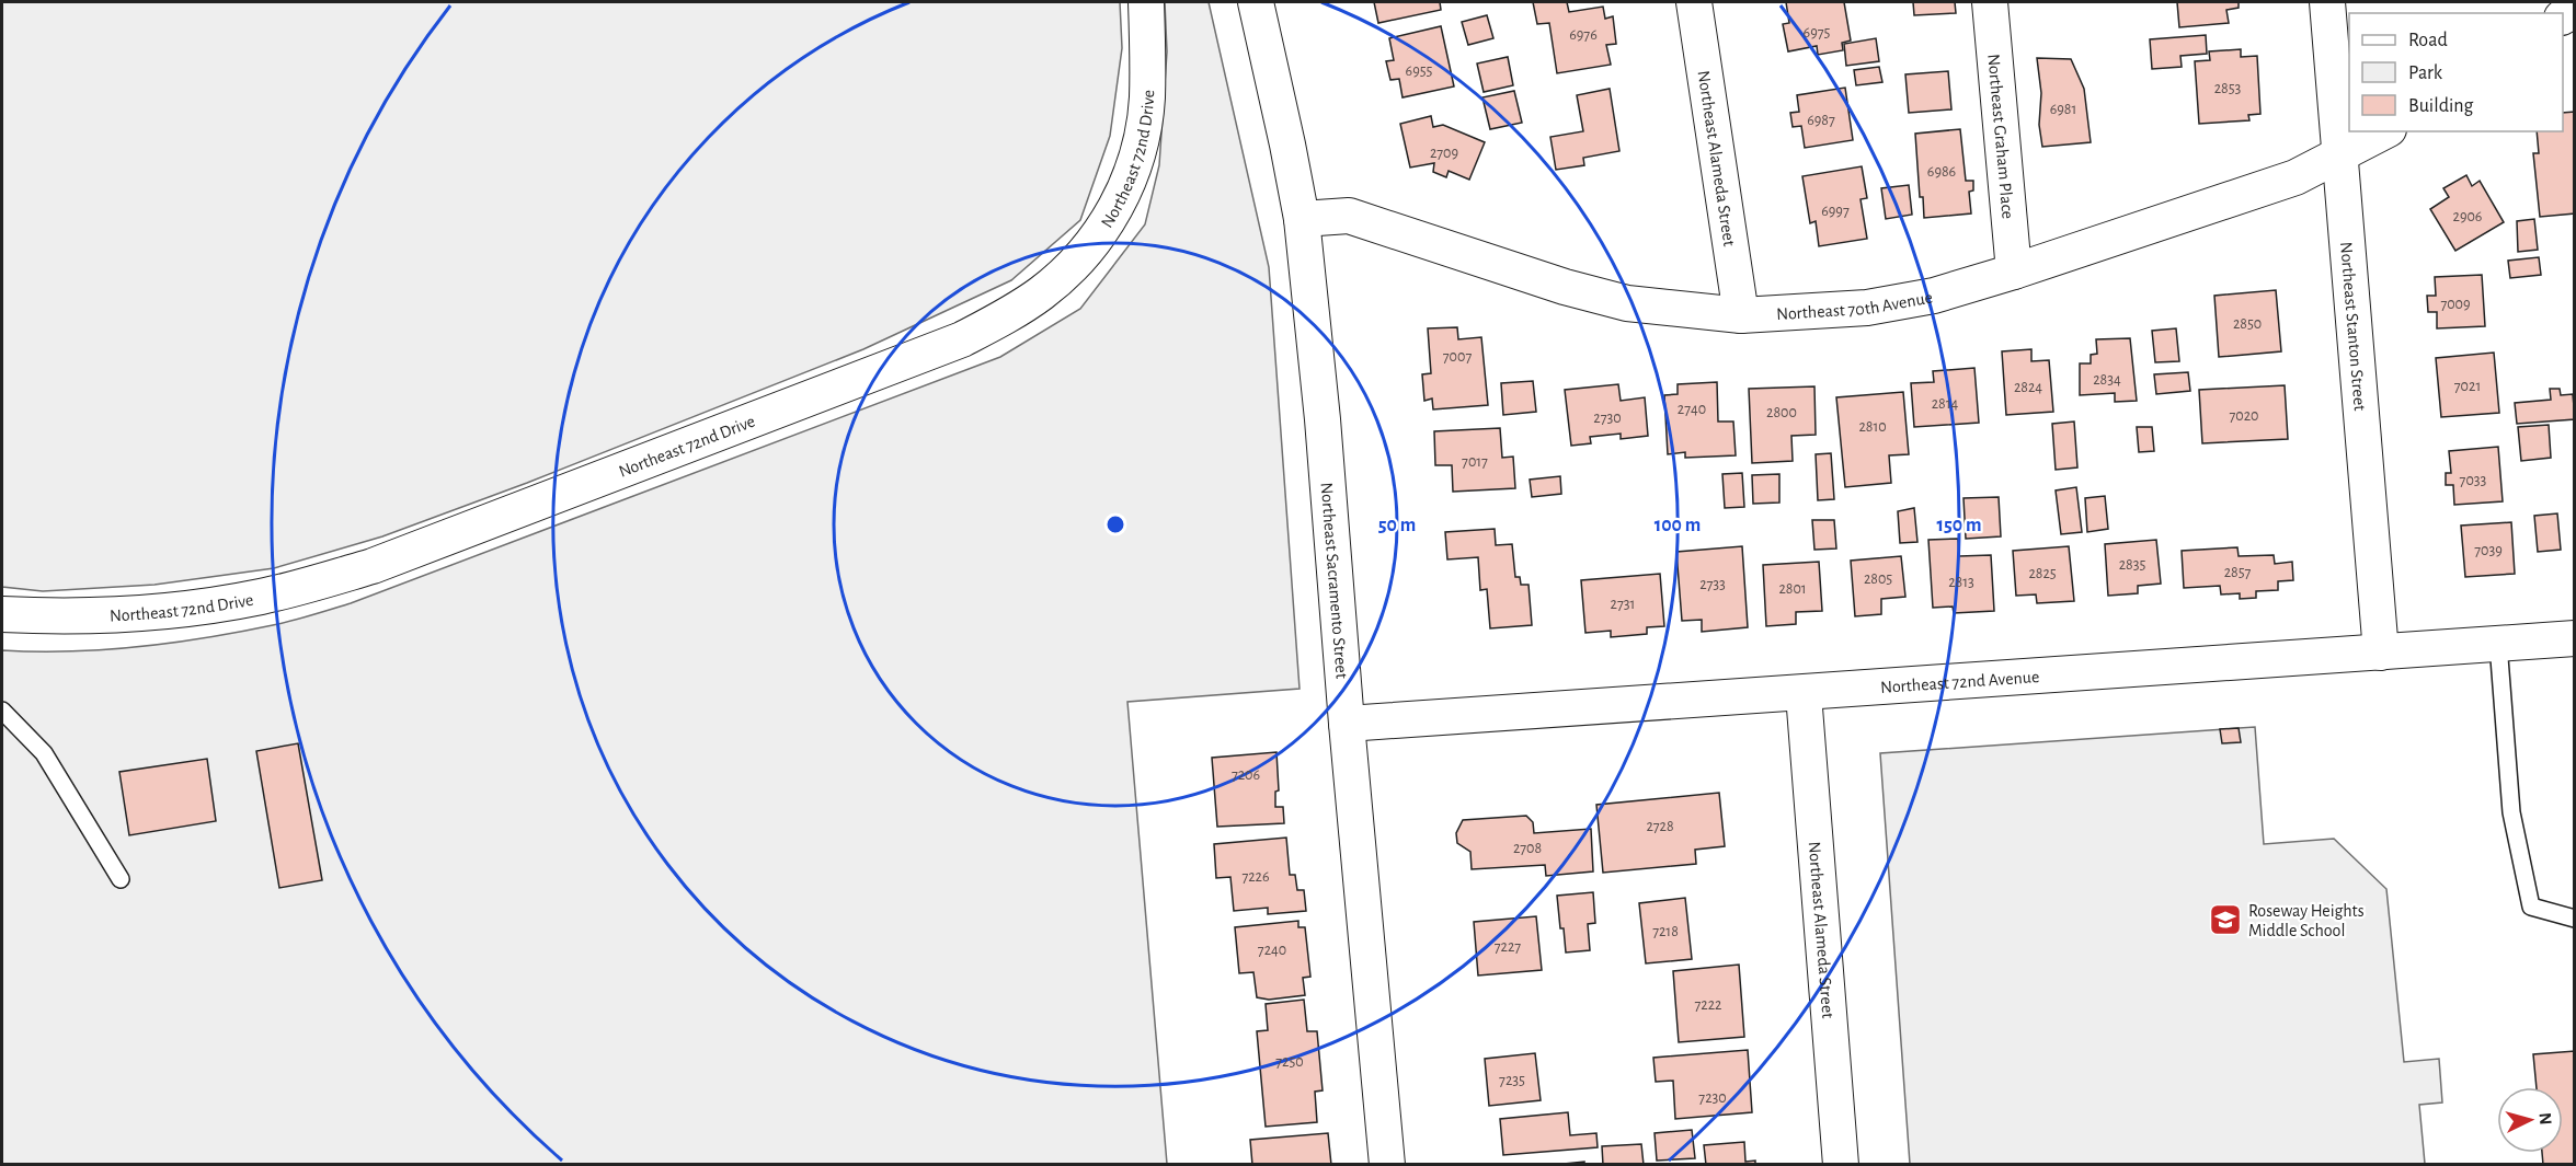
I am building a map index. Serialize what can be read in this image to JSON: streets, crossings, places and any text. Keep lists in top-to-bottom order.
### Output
{
  "streets": {
    "street": [
      "Northeast Graham Place",
      "Northeast 72nd Drive",
      "Northeast Alameda Street",
      "Northeast 70th Avenue",
      "Northeast Stanton Street",
      "Northeast Sacramento Street",
      "Northeast 72nd Avenue"
    ]
  },
  "crossings": [
    ["Northeast Graham Place", "Northeast 70th Avenue"],
    ["Northeast Alameda Street", "Northeast 70th Avenue"],
    ["Northeast Alameda Street", "Northeast 72nd Avenue"],
    ["Northeast 70th Avenue", "Northeast Stanton Street"],
    ["Northeast 70th Avenue", "Northeast Sacramento Street"],
    ["Northeast Stanton Street", "Northeast 72nd Avenue"],
    ["Northeast Sacramento Street", "Northeast 72nd Avenue"]
  ],
  "places": {
    "school or university": ["Roseway Heights Middle School"]
  },
  "house_numbers": [
    "6975",
    "6976",
    "6955",
    "2853",
    "6981",
    "6987",
    "2709",
    "6986",
    "6997",
    "2906",
    "7009",
    "2850",
    "7007",
    "2834",
    "7021",
    "2824",
    "2814",
    "2740",
    "2800",
    "7020",
    "2730",
    "2810",
    "7017",
    "7033",
    "7039",
    "2835",
    "2857",
    "2825",
    "2805",
    "2813",
    "2733",
    "2801",
    "2731",
    "7206",
    "2728",
    "2708",
    "7226",
    "7218",
    "7227",
    "7240",
    "7222",
    "7250",
    "7235",
    "7230"
  ],
  "legend": ["Road", "Park", "Building"],
  "north": "right",
  "rings": ["50 m", "100 m", "150 m"]
}
